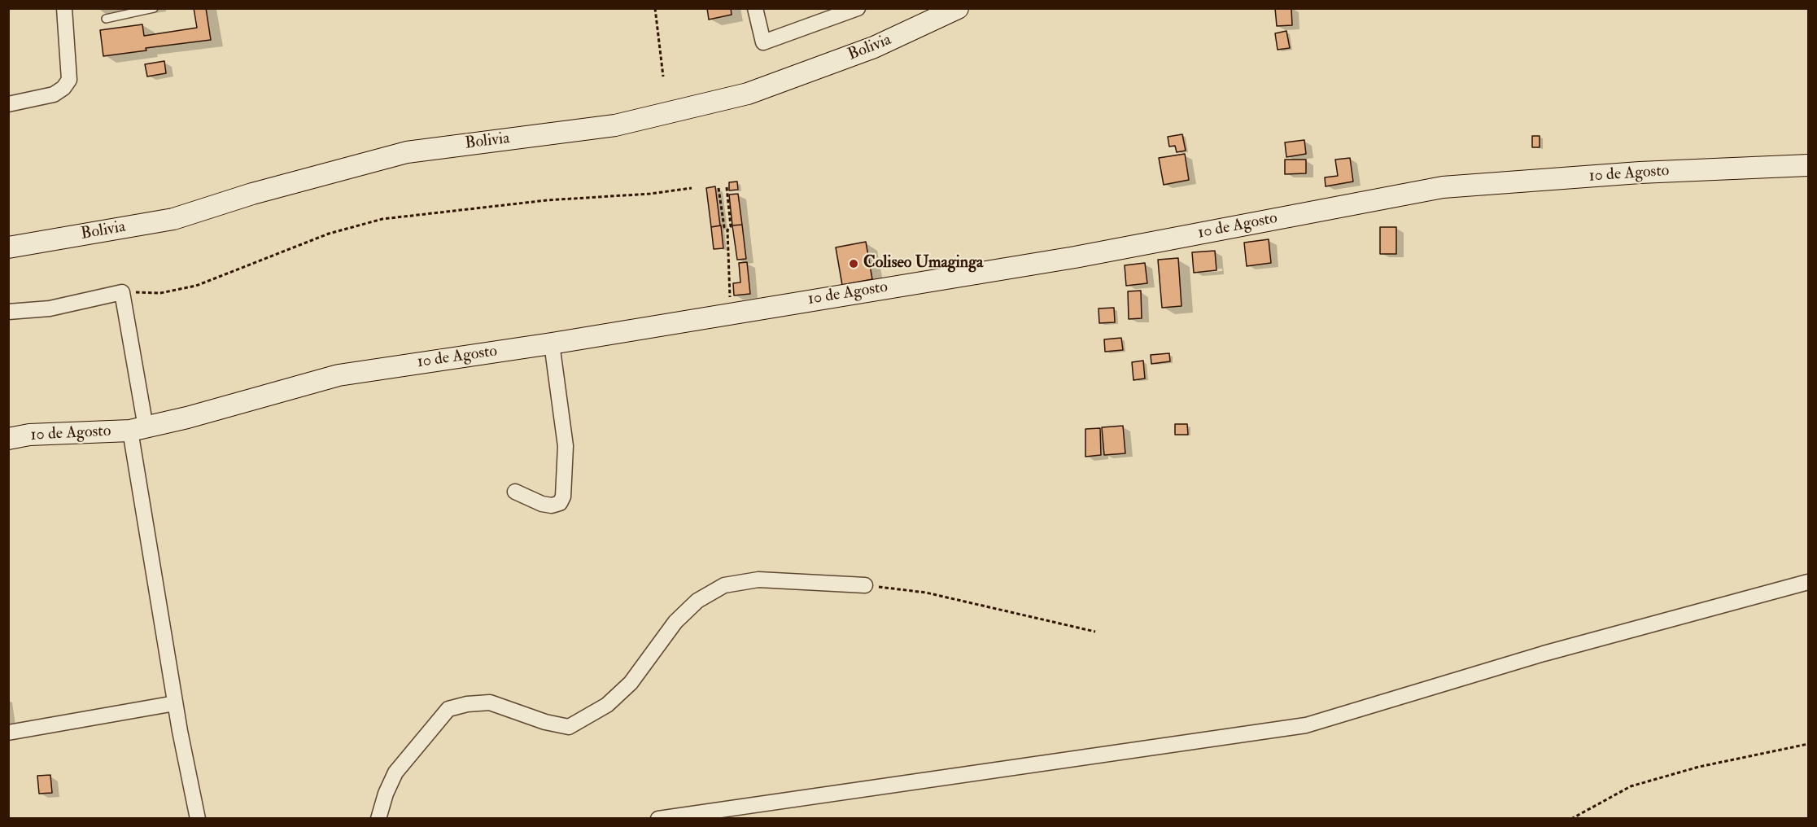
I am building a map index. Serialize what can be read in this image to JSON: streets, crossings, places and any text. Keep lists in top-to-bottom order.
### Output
{
  "streets": {
    "street": ["Bolivia", "10 de Agosto"]
  },
  "places": ["Coliseo Umaginga"]
}
